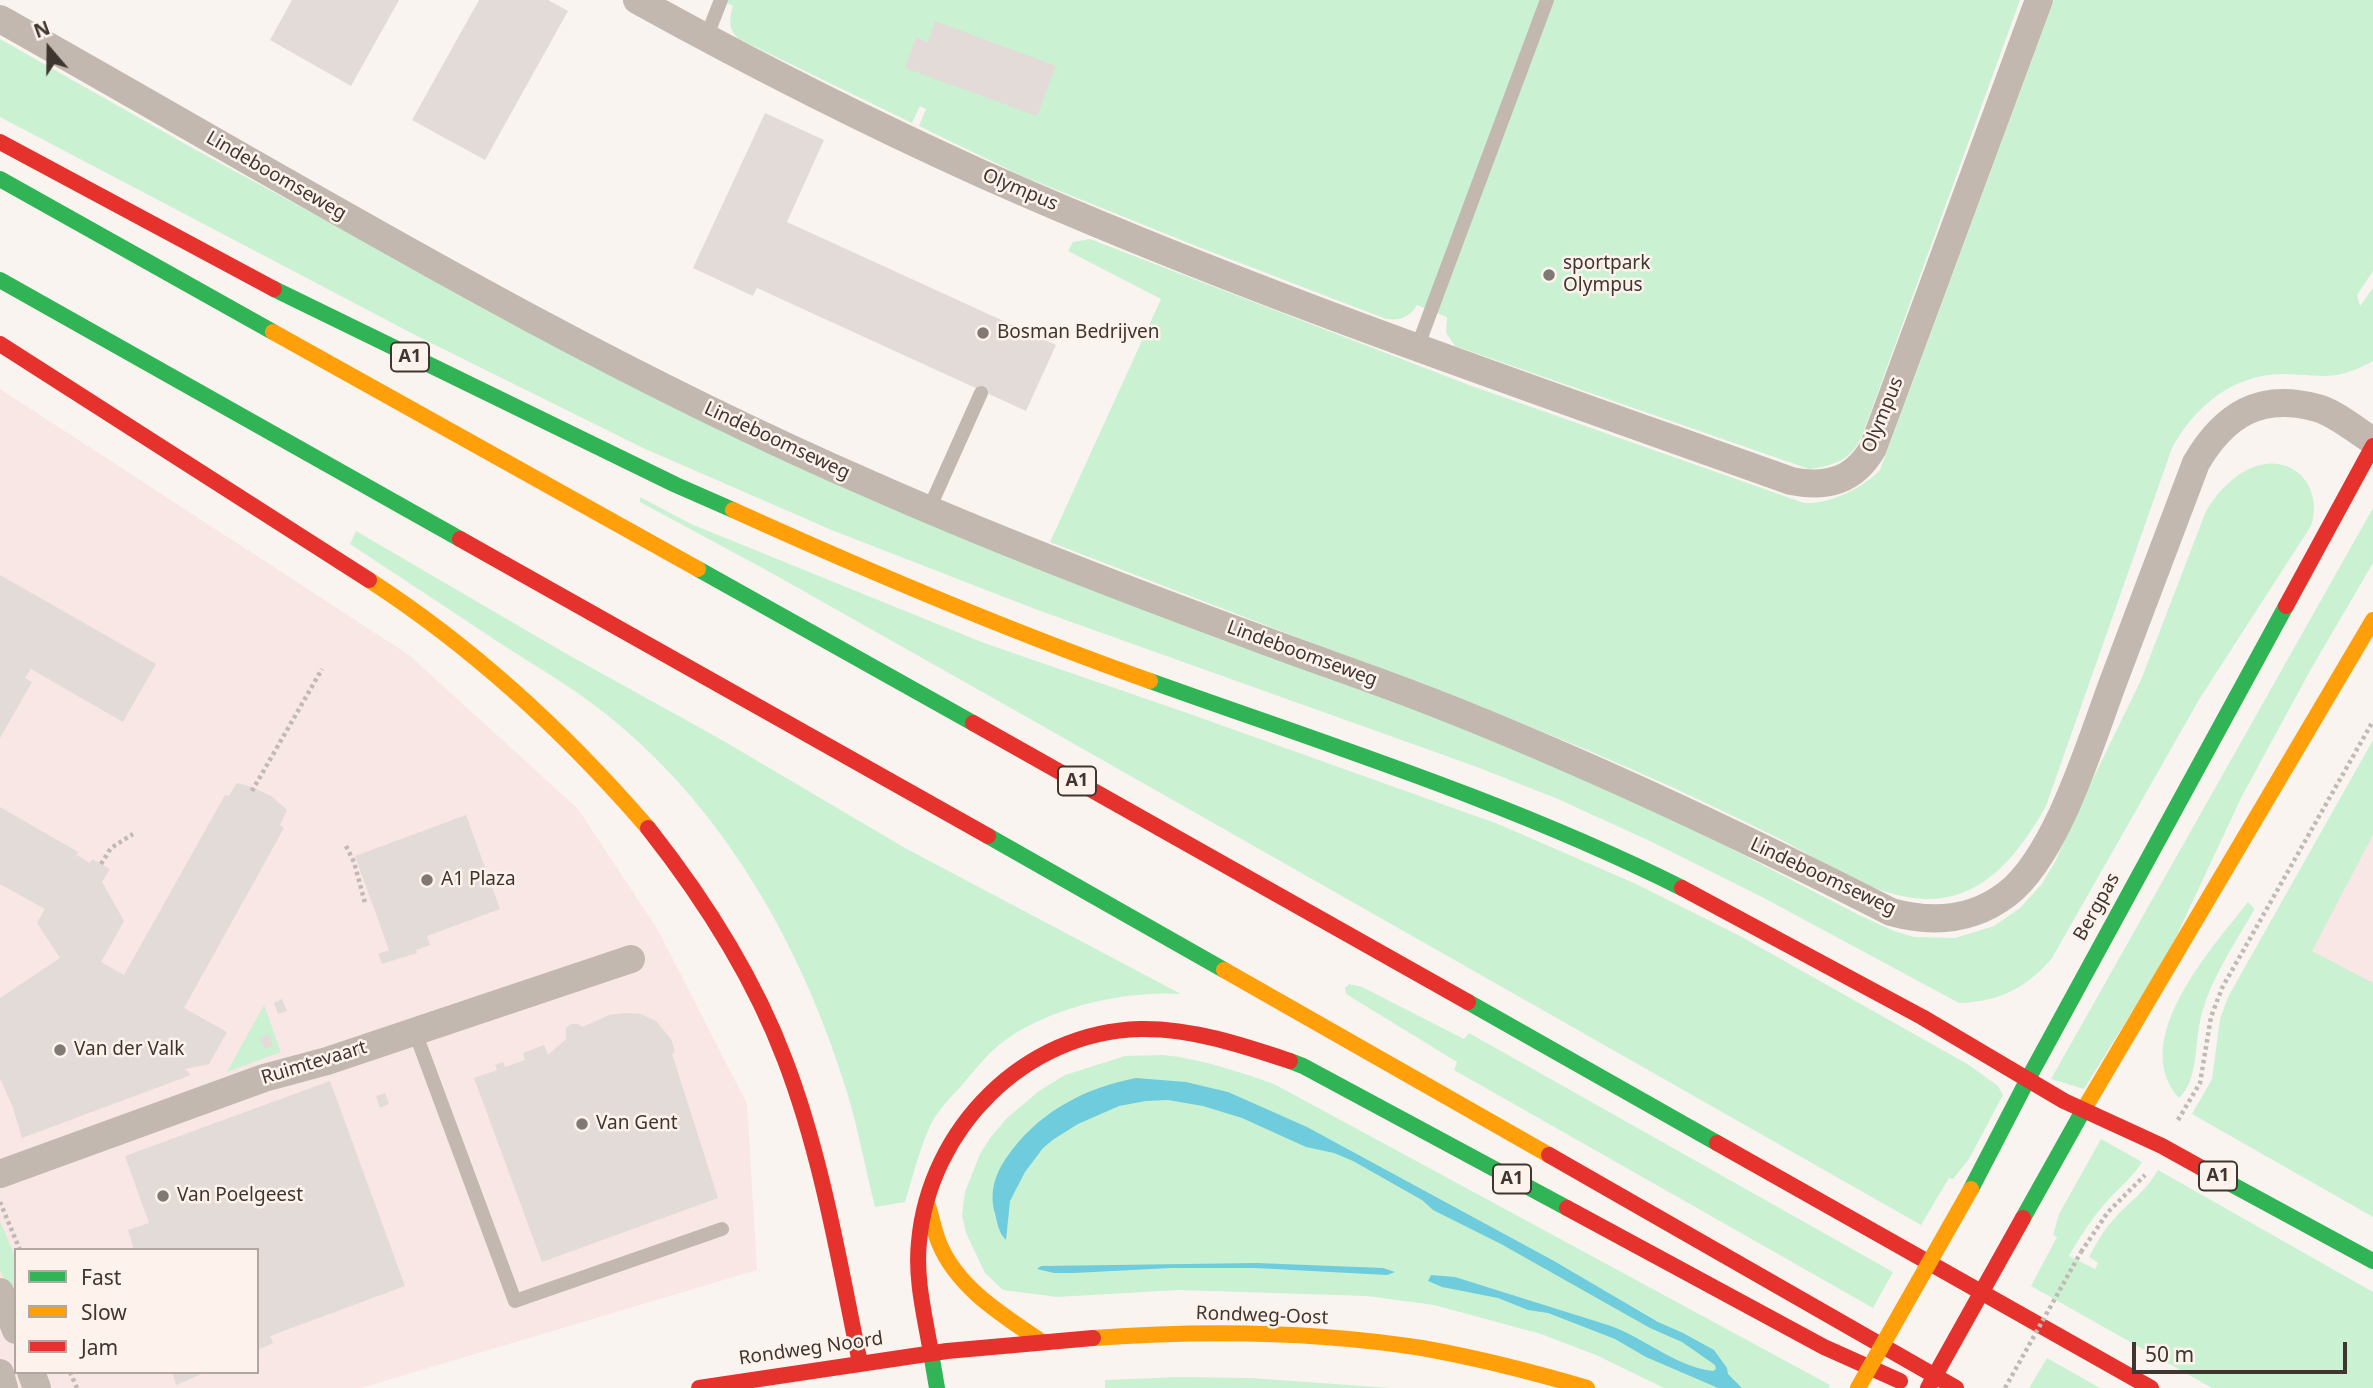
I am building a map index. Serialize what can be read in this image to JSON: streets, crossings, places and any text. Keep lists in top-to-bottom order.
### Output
{
  "streets": {
    "main road": [
      "A1",
      "Bergpas",
      "Rondweg-Oost",
      "Rondweg Noord"
    ],
    "street": ["Lindeboomseweg", "Olympus", "Ruimtevaart"]
  },
  "crossings": [
    ["A1", "Bergpas"],
    ["A1", "Rondweg-Oost"],
    ["A1", "Rondweg Noord"],
    ["Rondweg-Oost", "Rondweg Noord"]
  ],
  "places": [
    "sportpark Olympus",
    "Bosman Bedrijven",
    "A1 Plaza",
    "Van der Valk",
    "Van Gent",
    "Van Poelgeest"
  ],
  "legend": ["Fast", "Slow", "Jam"],
  "scale_bar": "50 m",
  "north": "top"
}
